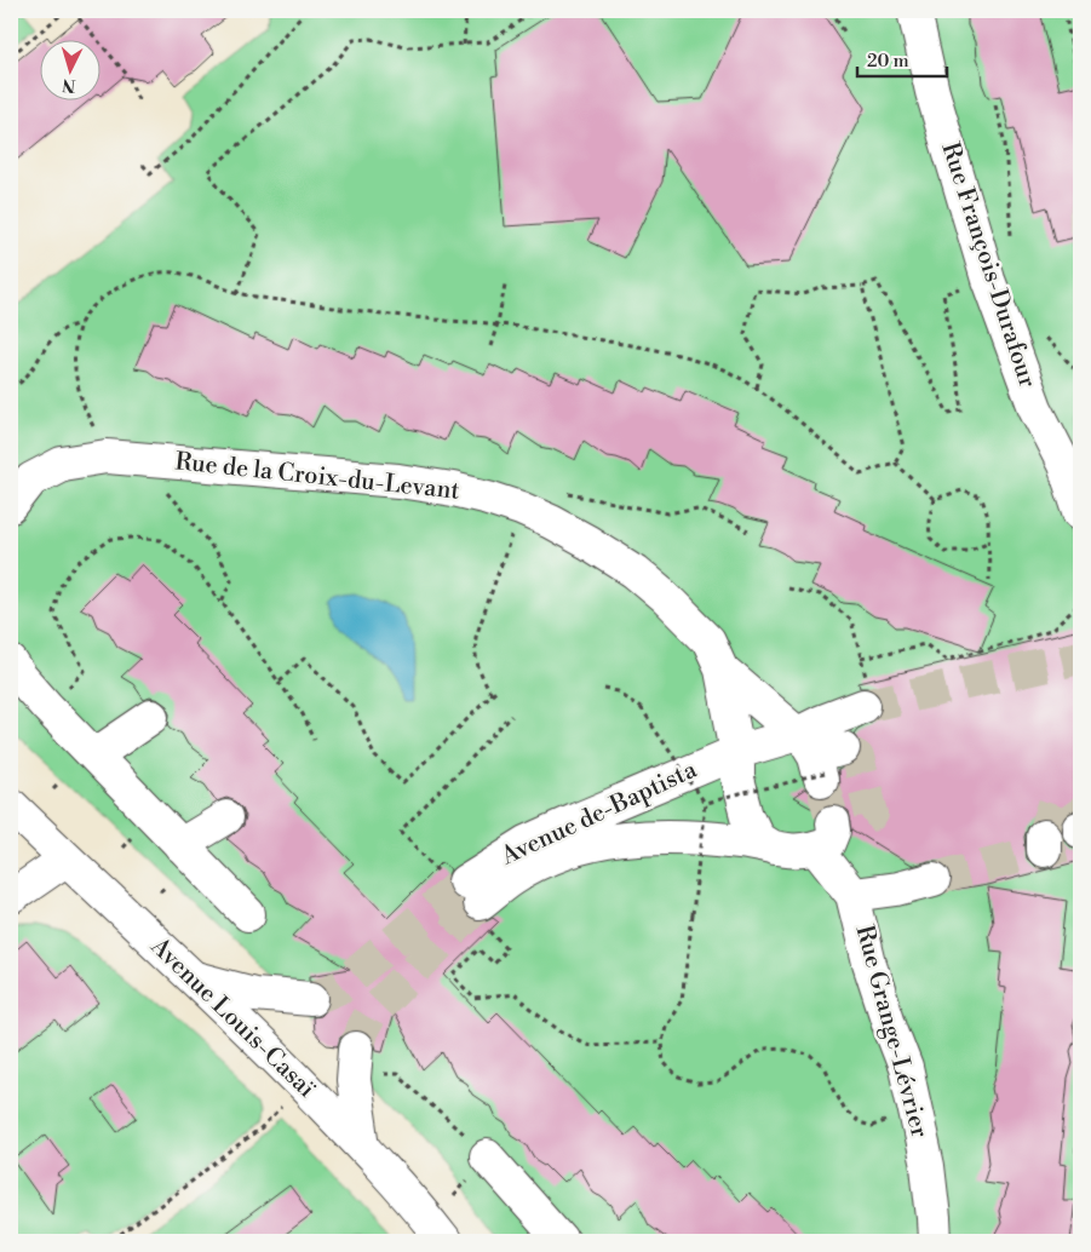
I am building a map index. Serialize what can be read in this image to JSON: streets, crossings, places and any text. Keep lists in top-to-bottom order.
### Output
{
  "streets": {
    "street": [
      "Rue François-Durafour",
      "Rue de la Croix-du-Levant",
      "Avenue de-Baptista",
      "Avenue Louis-Casaï",
      "Rue Grange-Lévrier"
    ]
  },
  "crossings": [
    ["Rue de la Croix-du-Levant", "Avenue de-Baptista"]
  ],
  "scale_bar": "20 m",
  "north": "bottom"
}
